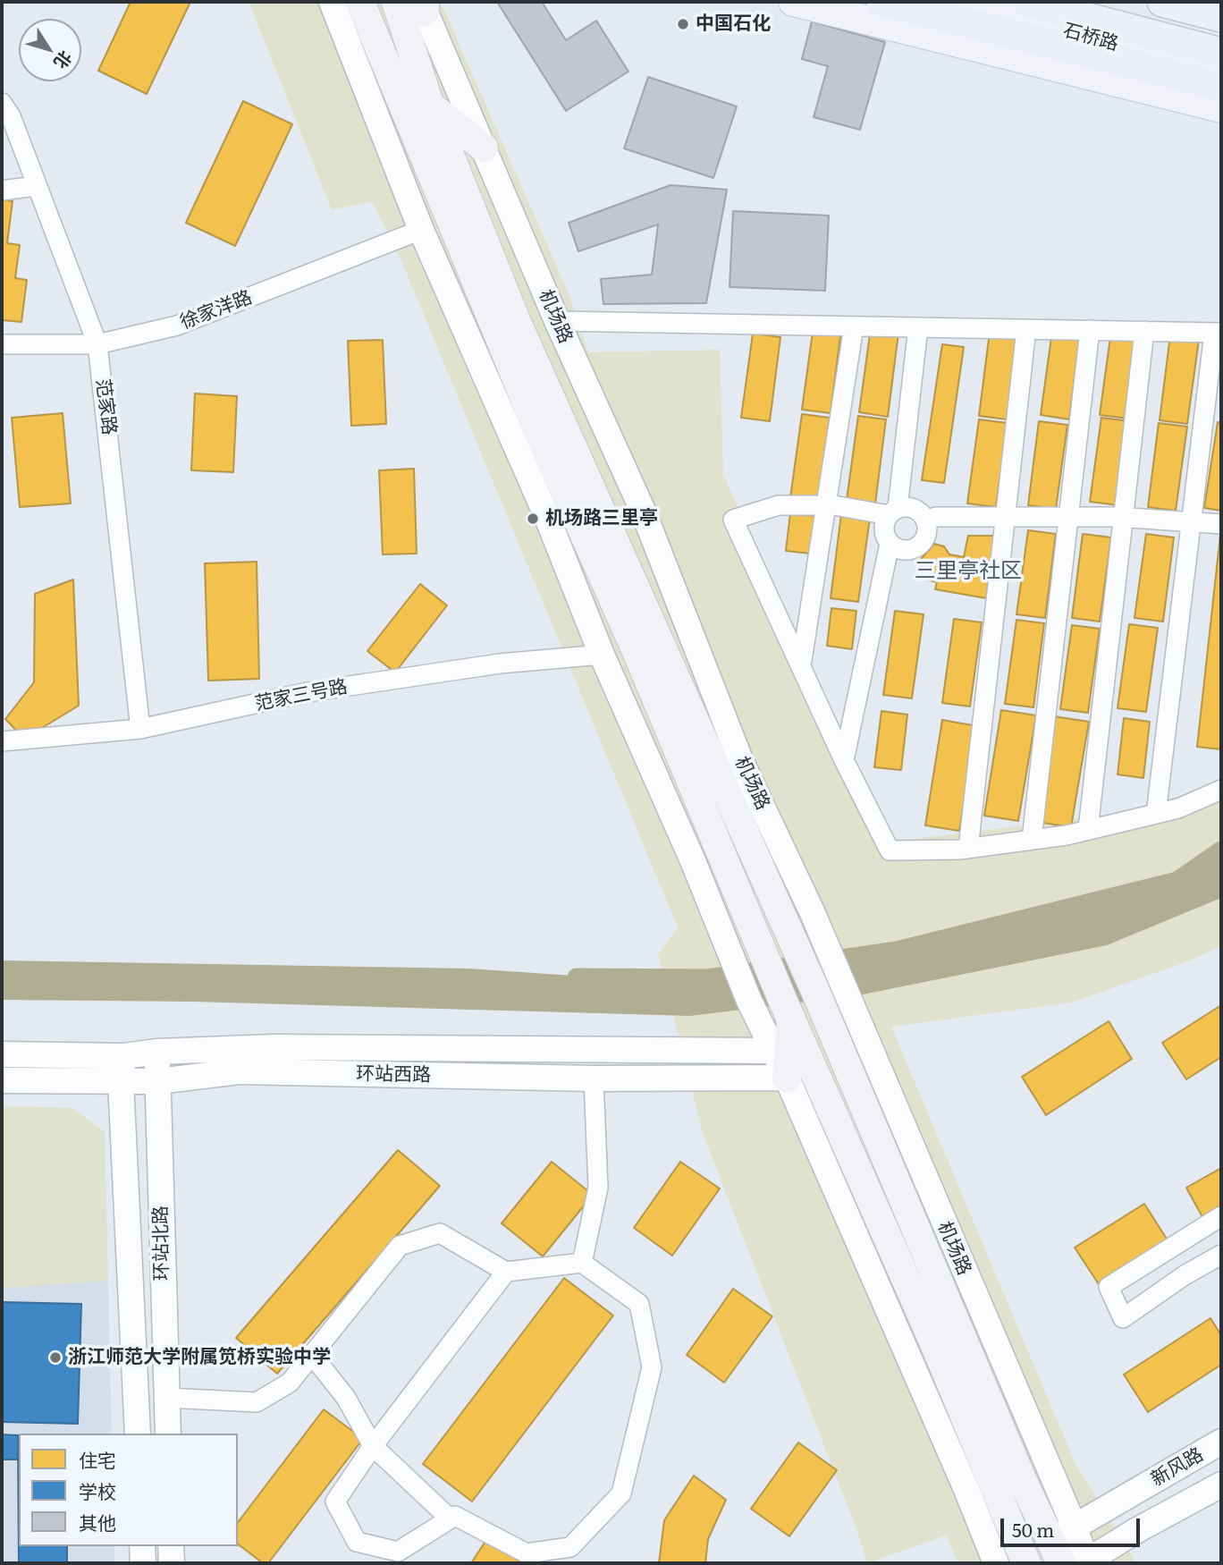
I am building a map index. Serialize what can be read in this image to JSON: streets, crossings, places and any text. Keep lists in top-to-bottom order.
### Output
{
  "streets": {
    "main road": [
      "石桥路",
      "机场路",
      "环站西路",
      "环站北路",
      "新风路"
    ],
    "street": ["徐家洋路", "范家路", "范家三号路"]
  },
  "crossings": [
    ["徐家洋路", "范家路"],
    ["机场路", "新风路"],
    ["范家路", "范家三号路"],
    ["环站西路", "环站北路"]
  ],
  "districts": ["三里亭社区"],
  "places": ["中国石化", "机场路三里亭", "浙江师范大学附属笕桥实验中学"],
  "legend": ["住宅", "学校", "其他"],
  "scale_bar": "50 m",
  "north": "bottom right"
}
